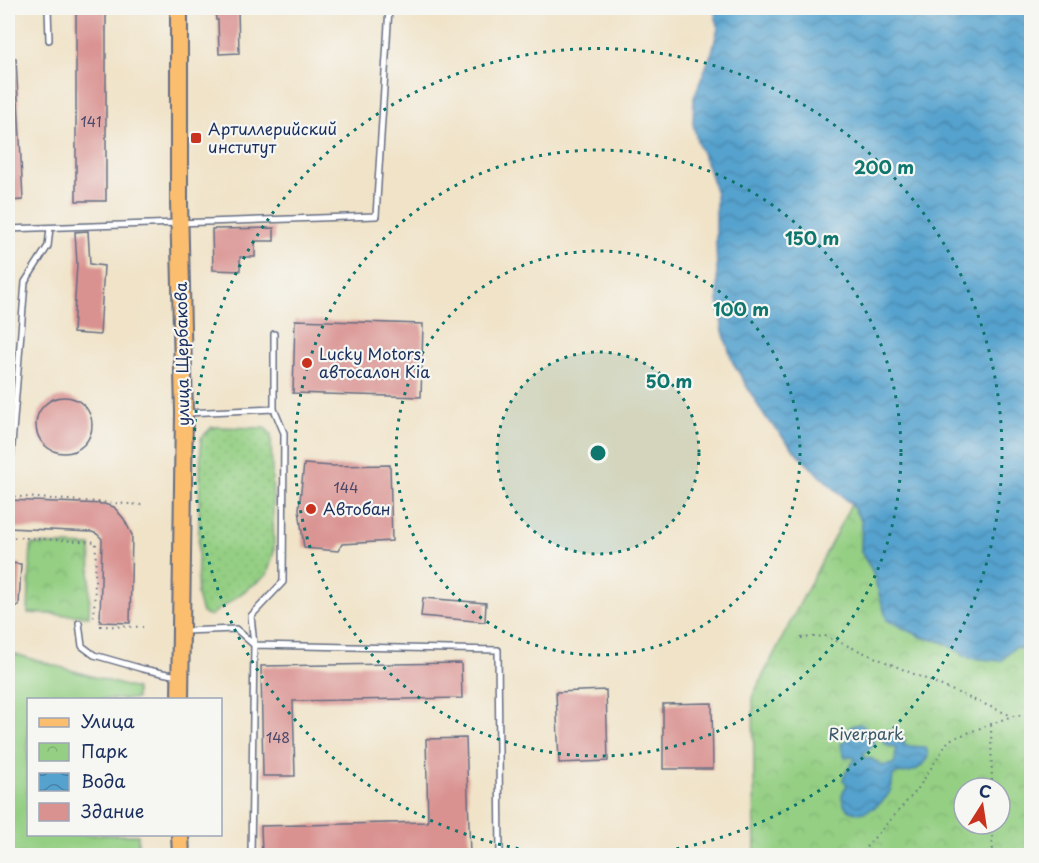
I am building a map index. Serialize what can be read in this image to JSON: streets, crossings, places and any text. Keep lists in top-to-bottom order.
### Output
{
  "streets": {
    "main road": ["улица Щербакова"]
  },
  "parks": ["Riverpark"],
  "places": {
    "transit": ["Артиллерийский институт"],
    "other": ["Lucky Motors, автосалон Kia", "Автобан"]
  },
  "house_numbers": ["141", "144", "148"],
  "legend": [
    "Улица",
    "Парк",
    "Вода",
    "Здание"
  ],
  "north": "top",
  "rings": [
    "200 m",
    "150 m",
    "100 m",
    "50 m"
  ]
}
